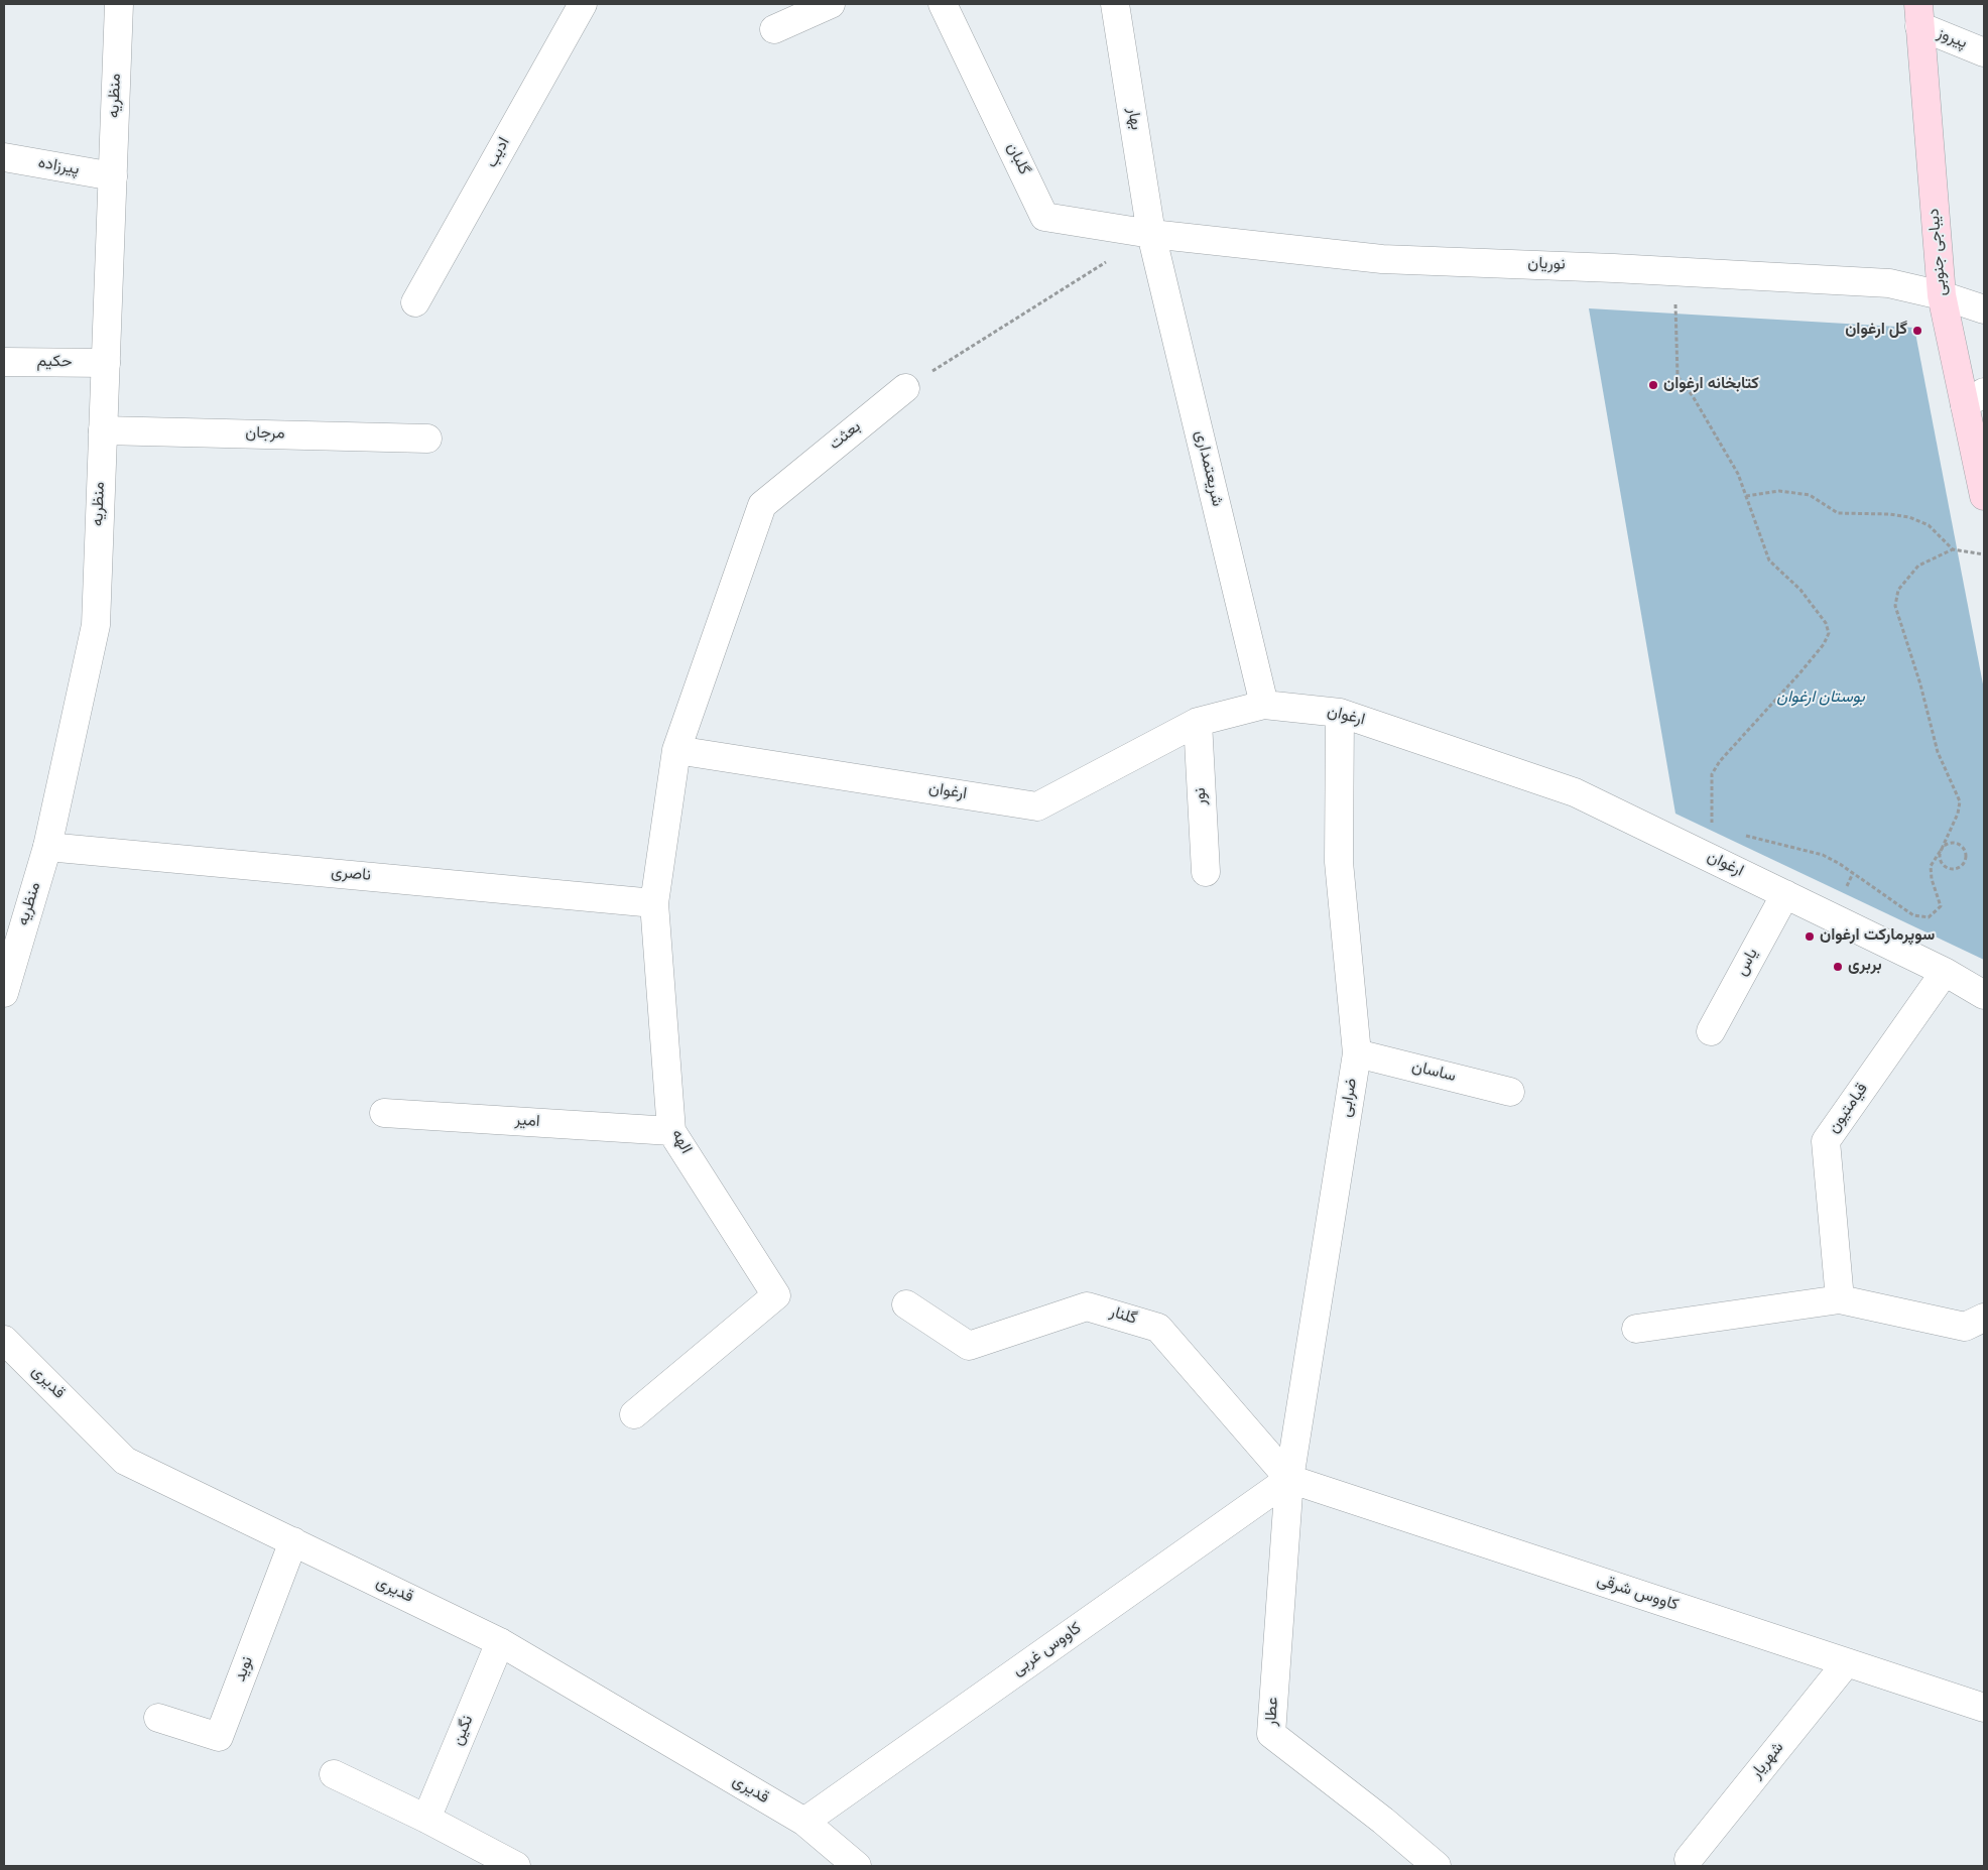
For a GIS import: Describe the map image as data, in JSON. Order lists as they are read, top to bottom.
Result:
{
  "streets": {
    "main road": ["دیباجی جنوبی"],
    "street": [
      "پیروز",
      "منظریه",
      "بهار",
      "ادیب",
      "گلبان",
      "پیرزاده",
      "نوریان",
      "حکیم",
      "مرجان",
      "بعثت",
      "شریعتمداری",
      "ارغوان",
      "نور",
      "ناصری",
      "یاس",
      "ساسان",
      "ضرابی",
      "قیامتیون",
      "امیر",
      "الهه",
      "گلنار",
      "قدیری",
      "کاووس شرقی",
      "کاووس غربی",
      "نوید",
      "عطار",
      "نگین",
      "شهریار"
    ]
  },
  "crossings": [
    ["پیروز", "دیباجی جنوبی"],
    ["منظریه", "پیرزاده"],
    ["منظریه", "حکیم"],
    ["منظریه", "مرجان"],
    ["منظریه", "ناصری"],
    ["بهار", "گلبان"],
    ["بهار", "نوریان"],
    ["بهار", "شریعتمداری"],
    ["گلبان", "نوریان"],
    ["گلبان", "شریعتمداری"],
    ["دیباجی جنوبی", "نوریان"],
    ["نوریان", "شریعتمداری"],
    ["بعثت", "ارغوان"],
    ["بعثت", "الهه"],
    ["شریعتمداری", "ارغوان"],
    ["ارغوان", "نور"],
    ["ارغوان", "یاس"],
    ["ارغوان", "ضرابی"],
    ["ارغوان", "قیامتیون"],
    ["ارغوان", "الهه"],
    ["ناصری", "الهه"],
    ["ساسان", "ضرابی"],
    ["ضرابی", "گلنار"],
    ["ضرابی", "کاووس شرقی"],
    ["ضرابی", "کاووس غربی"],
    ["ضرابی", "عطار"],
    ["امیر", "الهه"],
    ["گلنار", "کاووس شرقی"],
    ["گلنار", "کاووس غربی"],
    ["گلنار", "عطار"],
    ["قدیری", "کاووس غربی"],
    ["قدیری", "نوید"],
    ["قدیری", "نگین"],
    ["کاووس شرقی", "کاووس غربی"],
    ["کاووس شرقی", "عطار"],
    ["کاووس شرقی", "شهریار"],
    ["کاووس غربی", "عطار"]
  ],
  "parks": ["بوستان ارغوان"],
  "places": [
    "گل ارغوان",
    "کتابخانه ارغوان",
    "سوپرمارکت ارغوان",
    "بربری"
  ]
}
